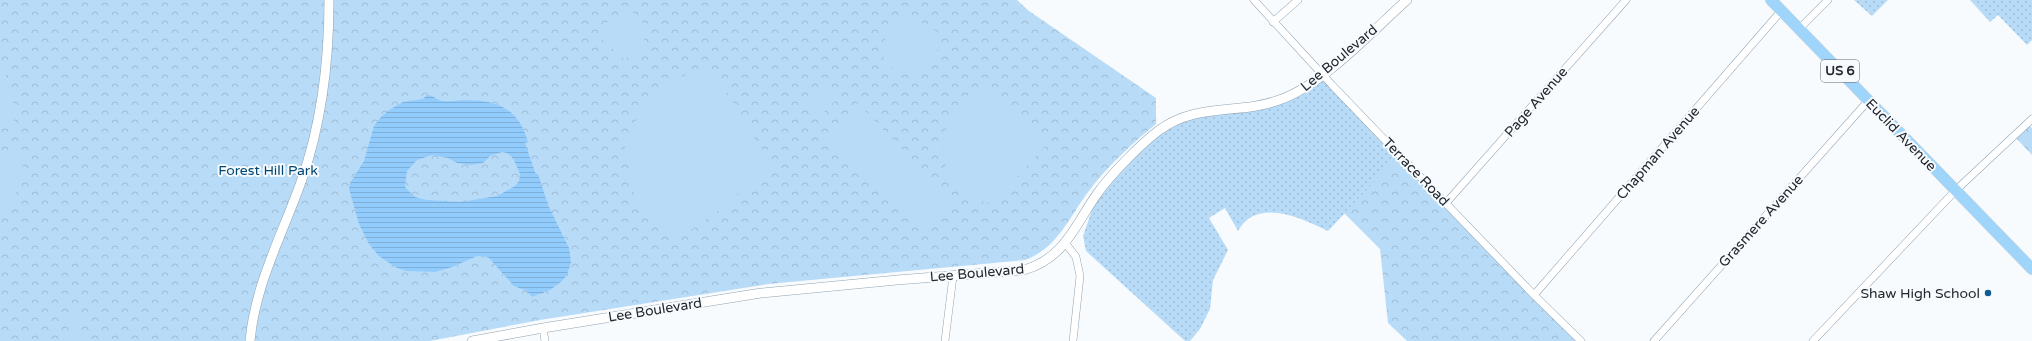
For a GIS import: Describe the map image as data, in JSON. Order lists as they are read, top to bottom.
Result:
{
  "streets": {
    "main road": ["US 6", "Euclid Avenue"],
    "street": [
      "Lee Boulevard",
      "Page Avenue",
      "Chapman Avenue",
      "Terrace Road",
      "Grasmere Avenue"
    ]
  },
  "crossings": [
    ["Lee Boulevard", "Terrace Road"],
    ["Page Avenue", "Terrace Road"],
    ["Euclid Avenue", "Chapman Avenue"],
    ["Euclid Avenue", "Grasmere Avenue"],
    ["Chapman Avenue", "Terrace Road"]
  ],
  "parks": ["Forest Hill Park"],
  "places": ["Shaw High School"]
}
